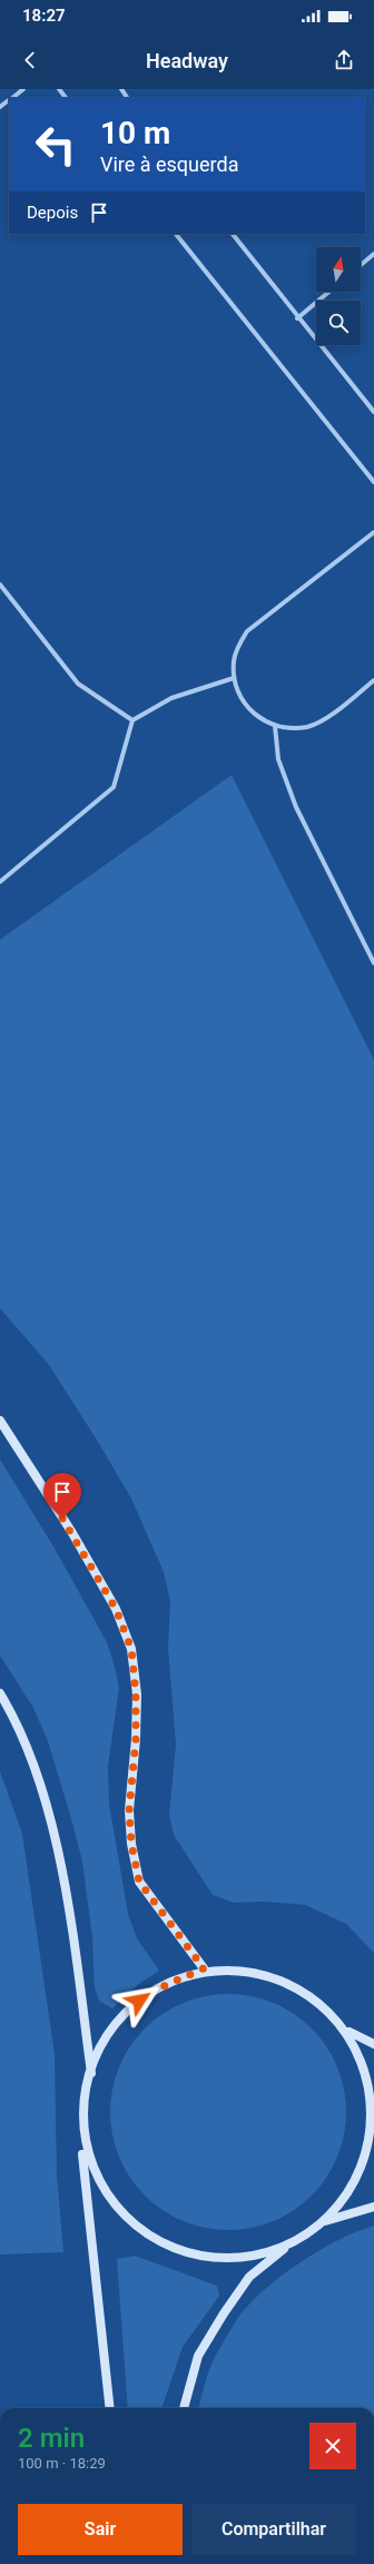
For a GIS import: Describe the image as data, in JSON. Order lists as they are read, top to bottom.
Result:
{
  "north": "top",
  "page": {
    "status": "18:27",
    "header": "Headway",
    "turn": ["10 m", "Vire à esquerda"],
    "then": "Depois",
    "heading": ["2 min", "100 m · 18:29"],
    "buttons": ["Sair", "Compartilhar"]
  }
}
